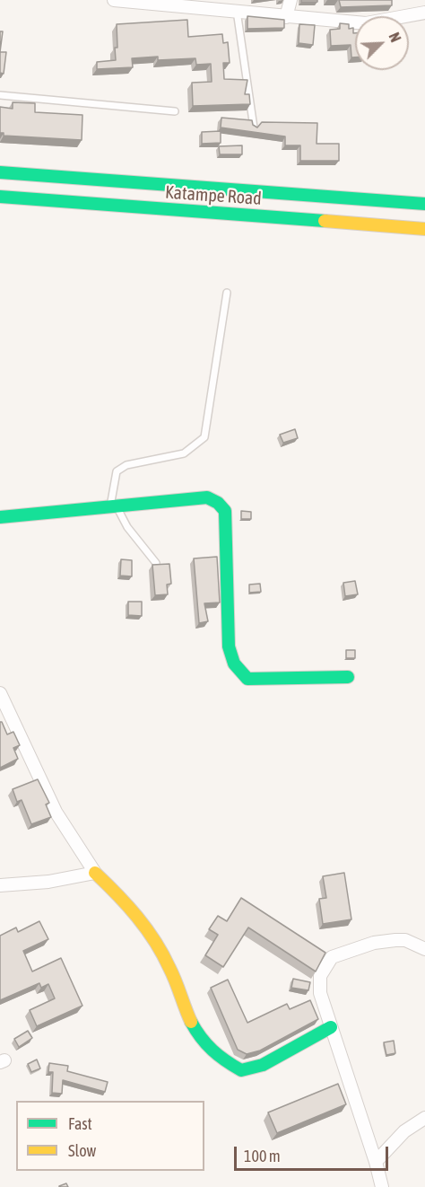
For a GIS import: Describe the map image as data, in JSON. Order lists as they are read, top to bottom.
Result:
{
  "streets": {
    "main road": ["Katampe Road"]
  },
  "legend": ["Fast", "Slow"],
  "scale_bar": "100 m",
  "north": "top right"
}
